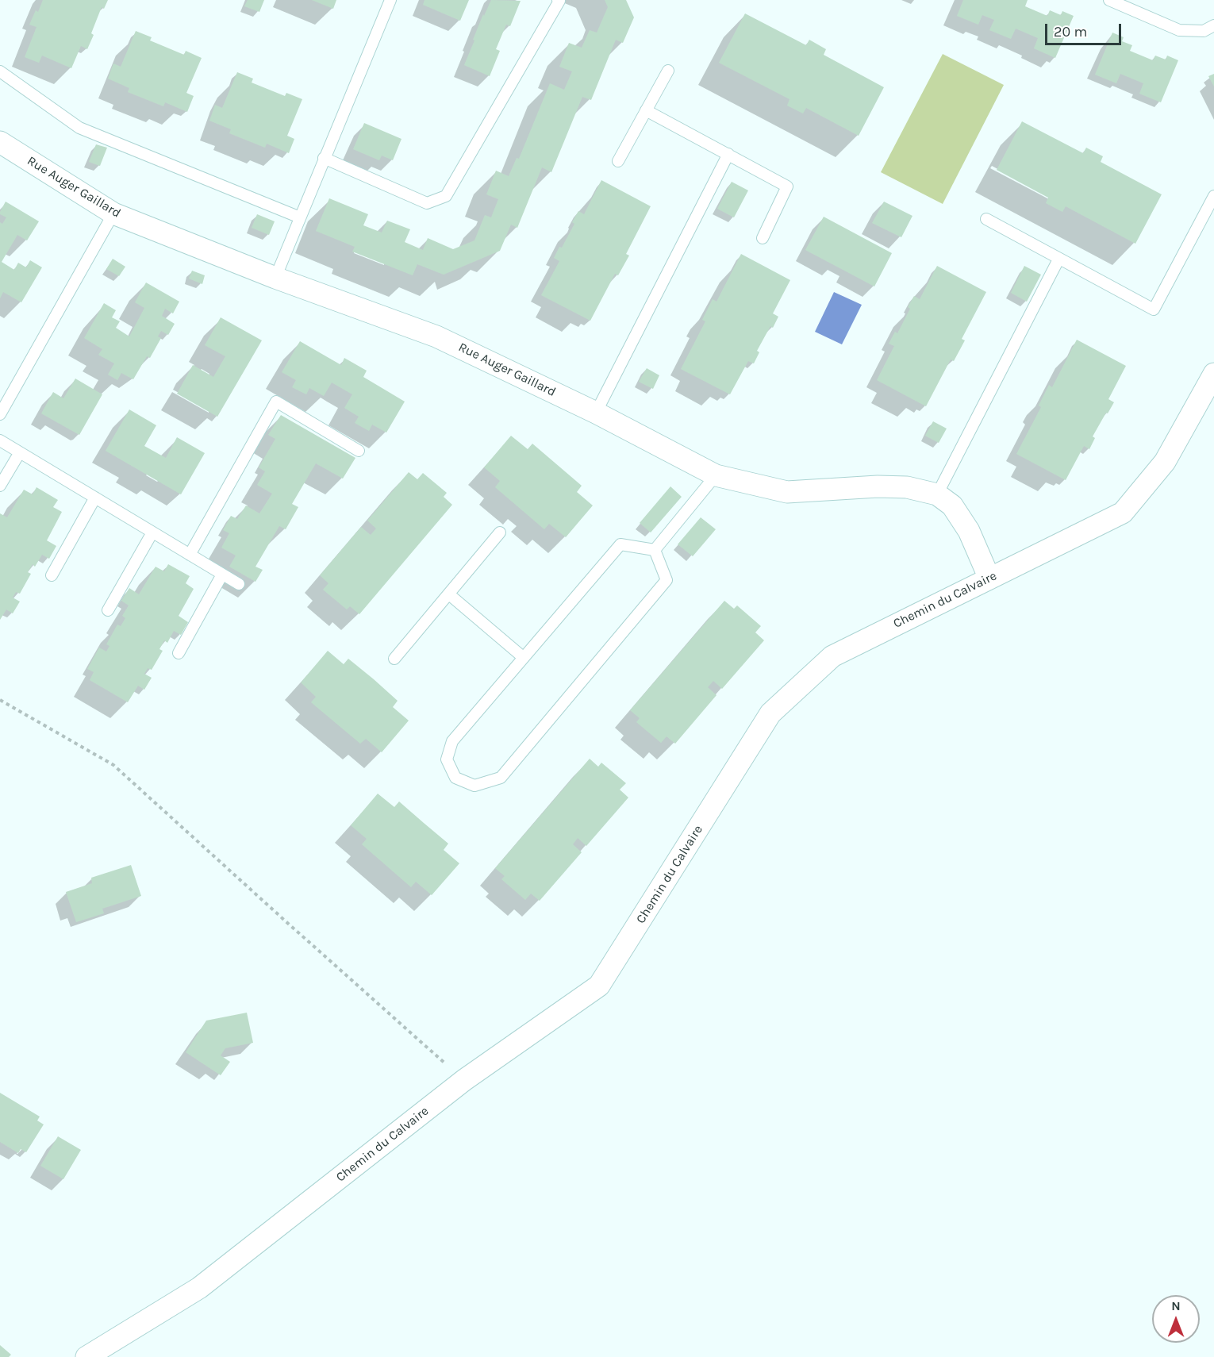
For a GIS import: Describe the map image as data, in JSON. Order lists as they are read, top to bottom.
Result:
{
  "streets": {
    "street": ["Rue Auger Gaillard", "Chemin du Calvaire"]
  },
  "crossings": [
    ["Rue Auger Gaillard", "Chemin du Calvaire"]
  ],
  "scale_bar": "20 m",
  "north": "top"
}
